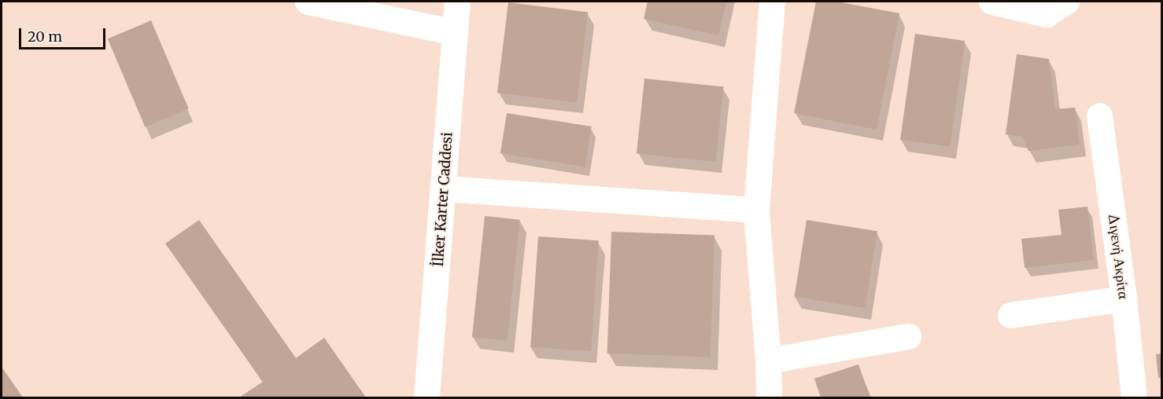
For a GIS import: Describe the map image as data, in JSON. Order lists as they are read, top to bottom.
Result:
{
  "streets": {
    "street": ["İlker Karter Caddesi", "Διγενή Ακρίτα"]
  },
  "scale_bar": "20 m"
}
